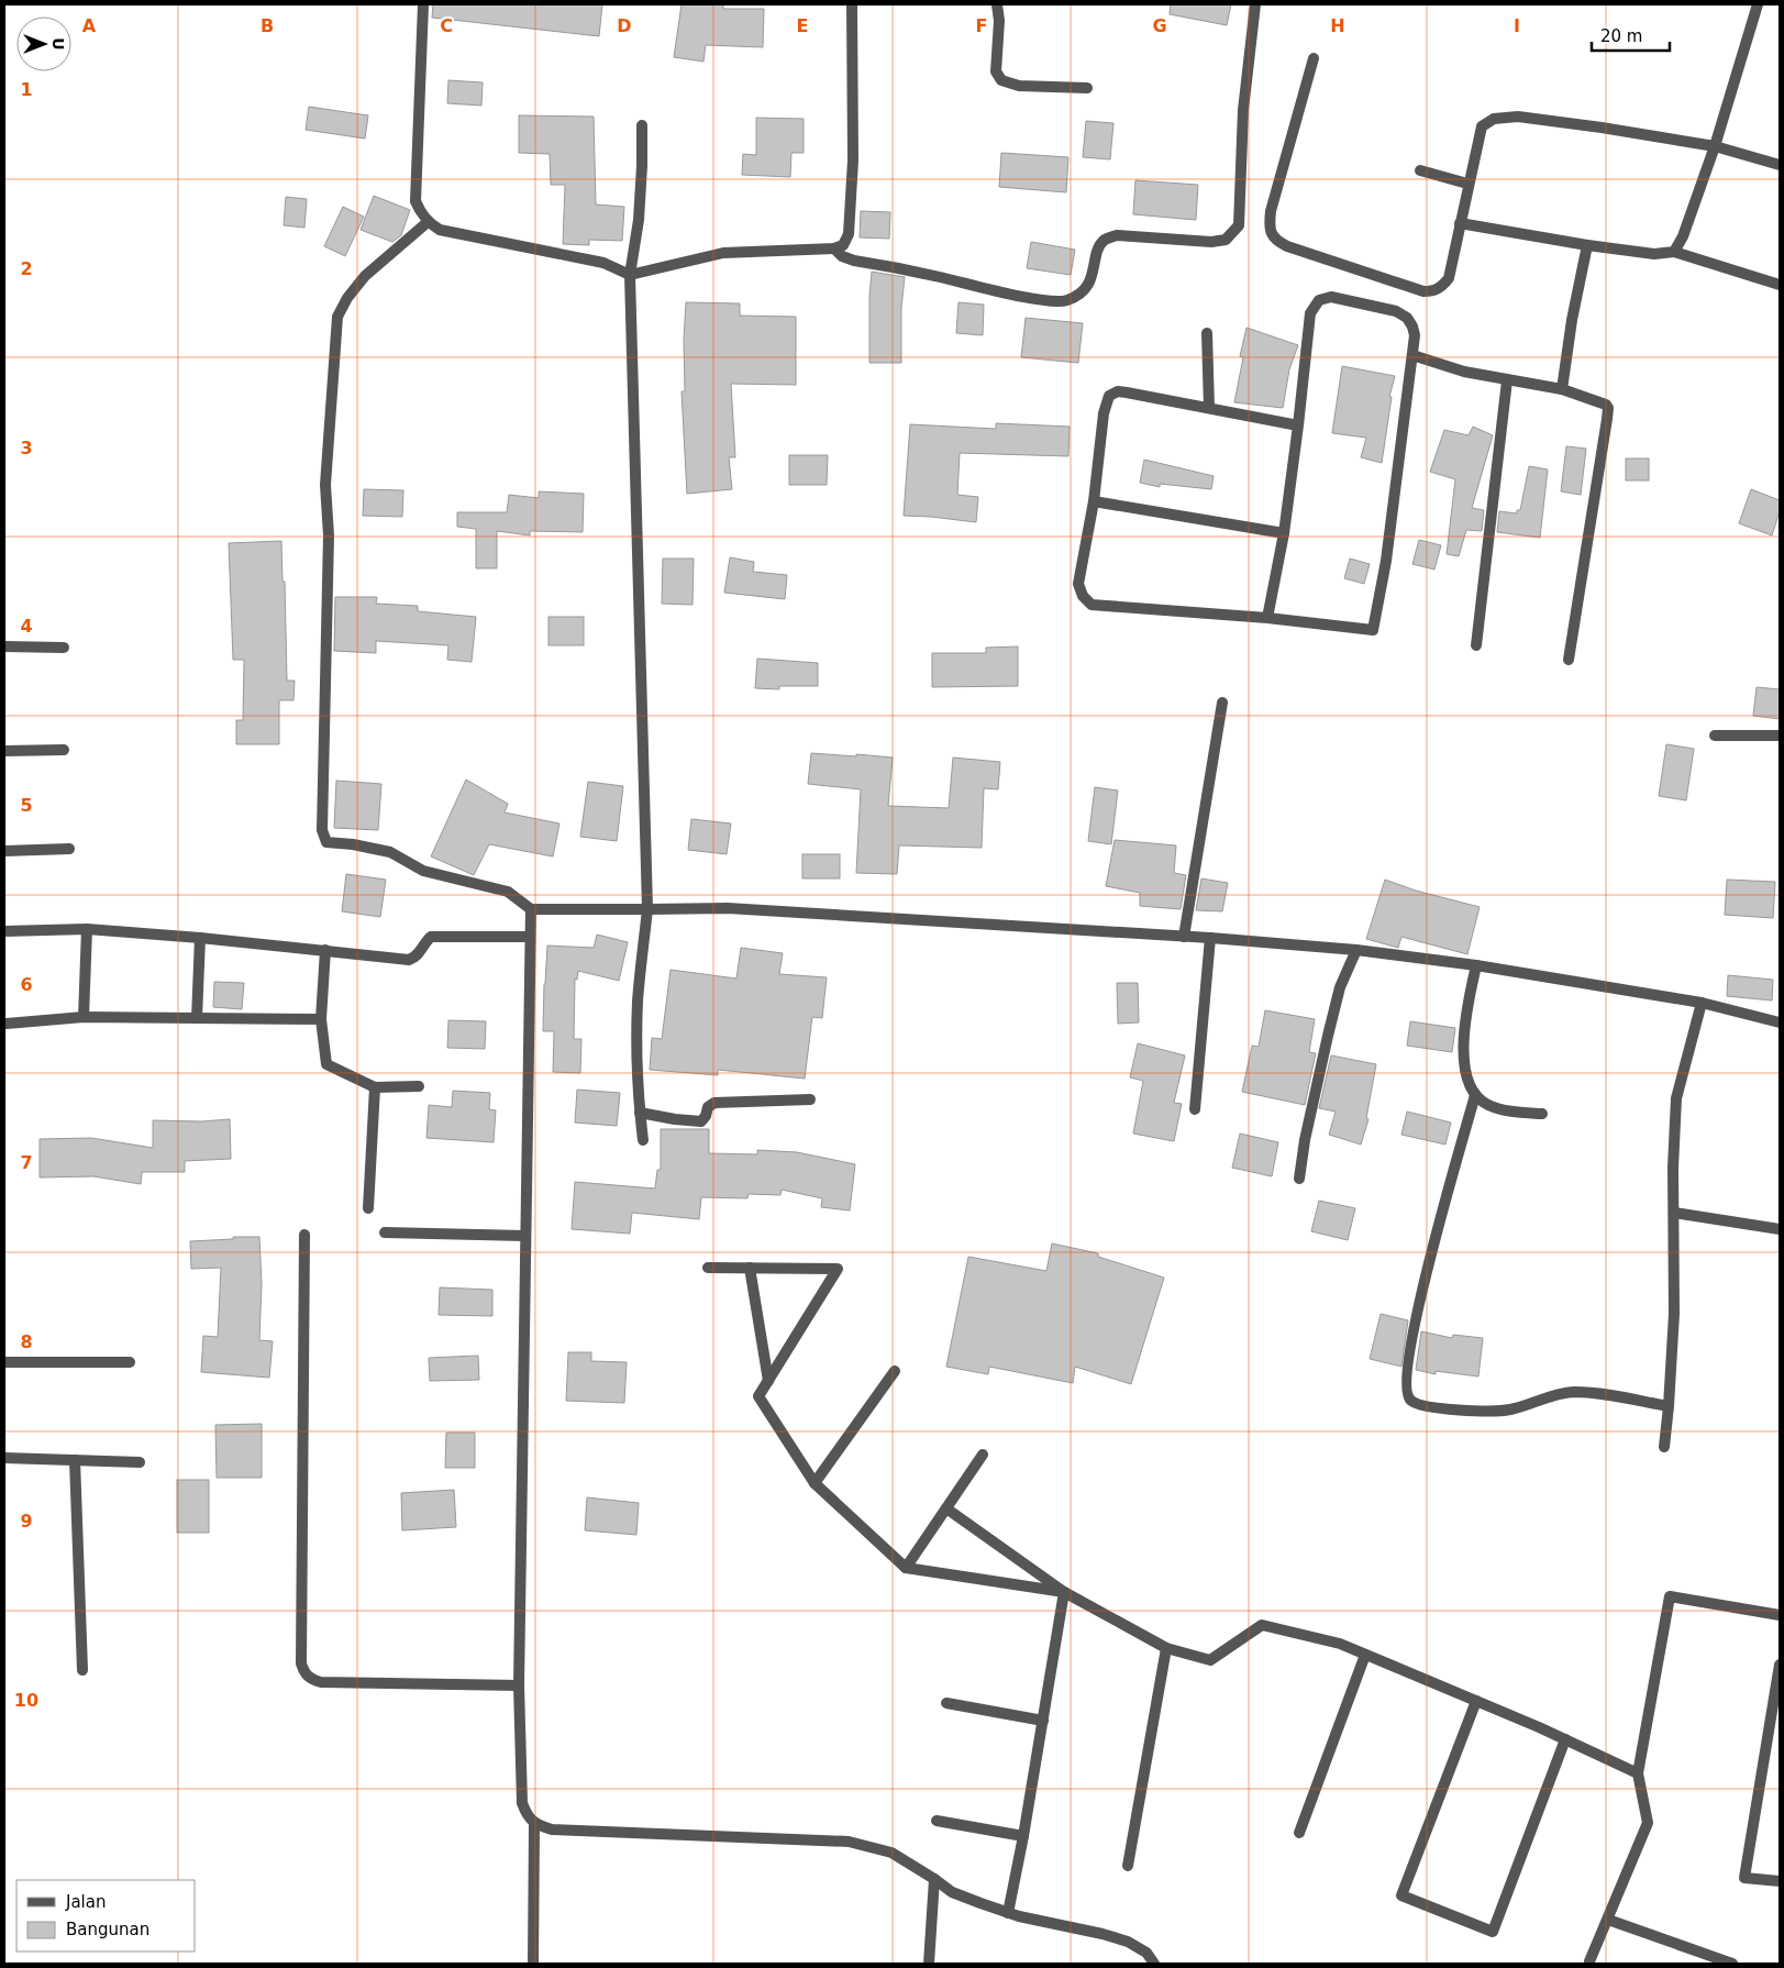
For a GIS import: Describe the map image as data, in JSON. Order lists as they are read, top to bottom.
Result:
{
  "legend": ["Jalan", "Bangunan"],
  "scale_bar": "20 m",
  "north": "right",
  "grid": {
    "columns": [
      "A",
      "B",
      "C",
      "D",
      "E",
      "F",
      "G",
      "H",
      "I"
    ],
    "rows": [
      "1",
      "2",
      "3",
      "4",
      "5",
      "6",
      "7",
      "8",
      "9",
      "10"
    ]
  }
}
